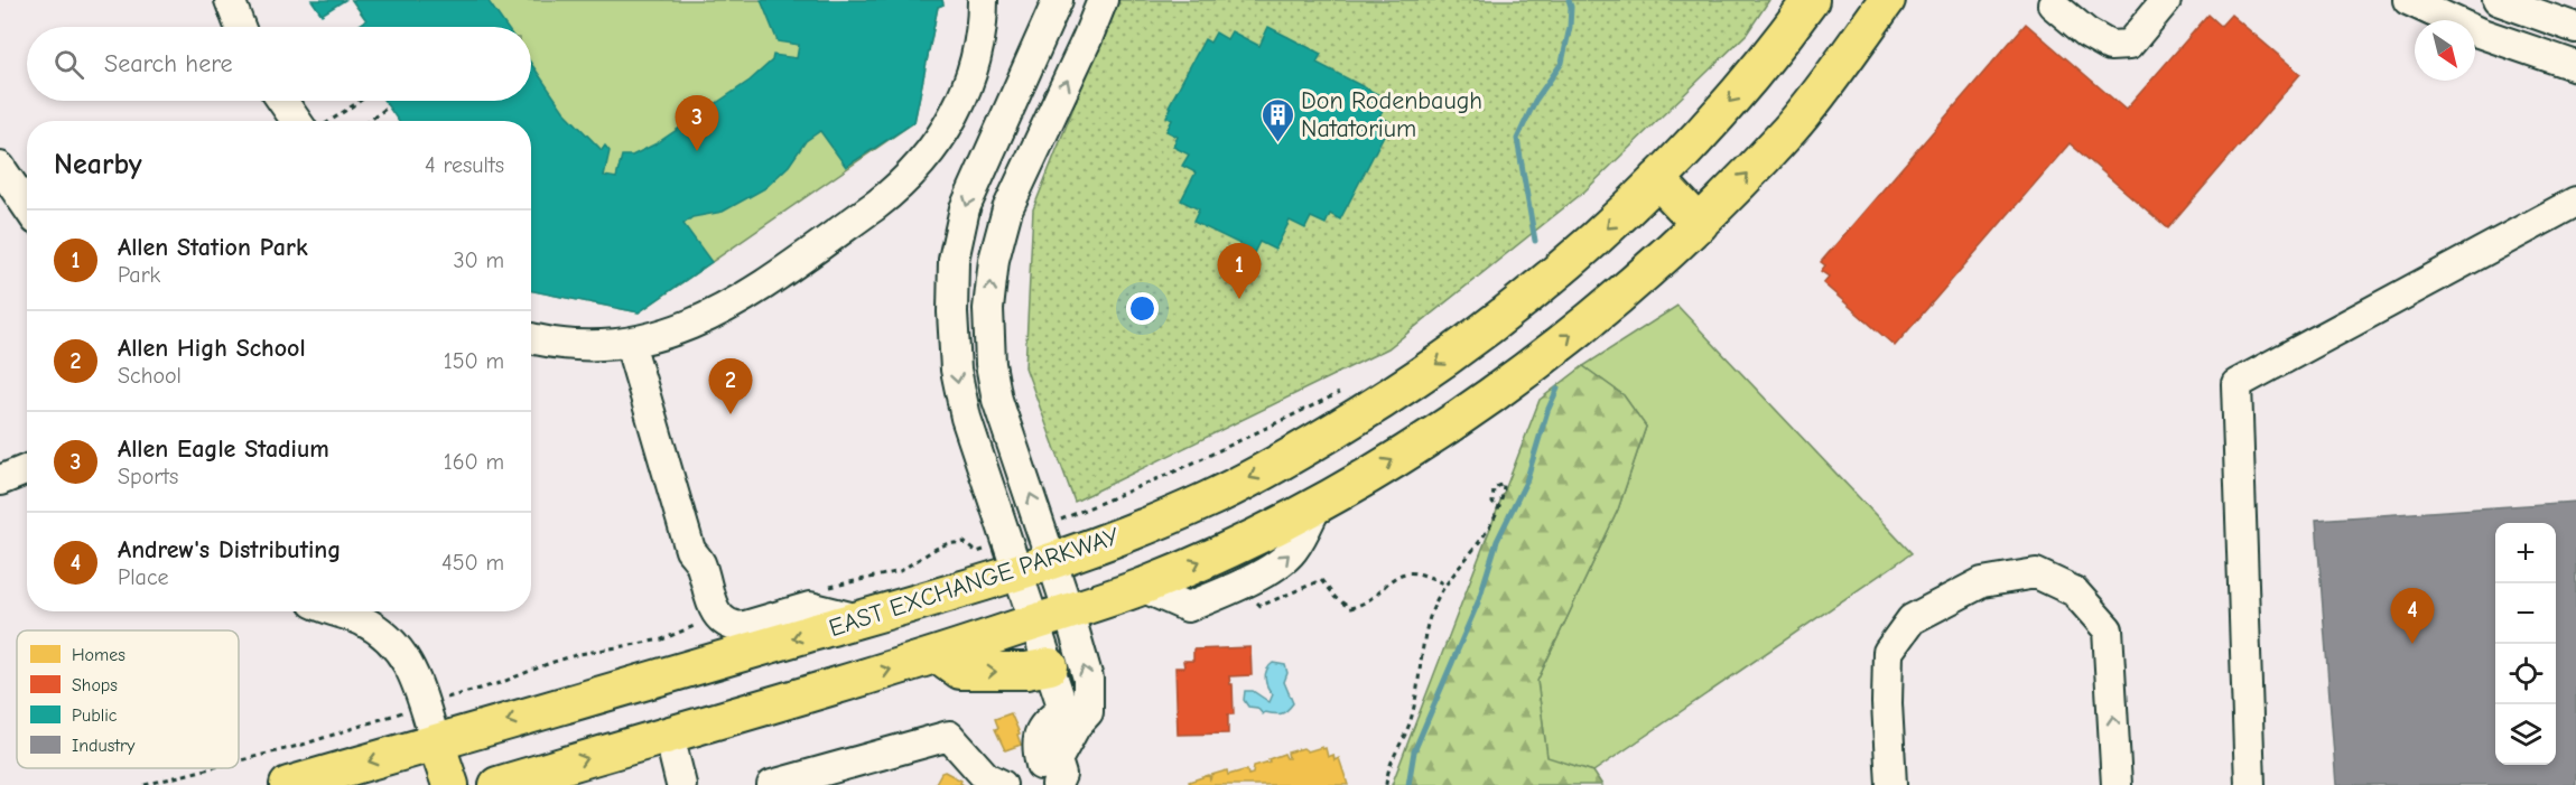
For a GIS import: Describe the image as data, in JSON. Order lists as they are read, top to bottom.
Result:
{
  "streets": {
    "main road": ["EAST EXCHANGE PARKWAY"]
  },
  "places": {
    "building": ["Don Rodenbaugh Natatorium"]
  },
  "legend": [
    "Homes",
    "Shops",
    "Public",
    "Industry"
  ],
  "north": "bottom right",
  "page": {
    "search": "Search here",
    "pins": [
      "3",
      "1",
      "2",
      "4"
    ],
    "heading": ["Nearby", "4 results"],
    "list": [
      {
        "mark": "1",
        "name": "Allen Station Park",
        "note": "Park",
        "value": "30 m"
      },
      {
        "mark": "2",
        "name": "Allen High School",
        "note": "School",
        "value": "150 m"
      },
      {
        "mark": "3",
        "name": "Allen Eagle Stadium",
        "note": "Sports",
        "value": "160 m"
      },
      {
        "mark": "4",
        "name": "Andrew's Distributing",
        "note": "Place",
        "value": "450 m"
      }
    ],
    "map_buttons": ["+", "−"]
  }
}
